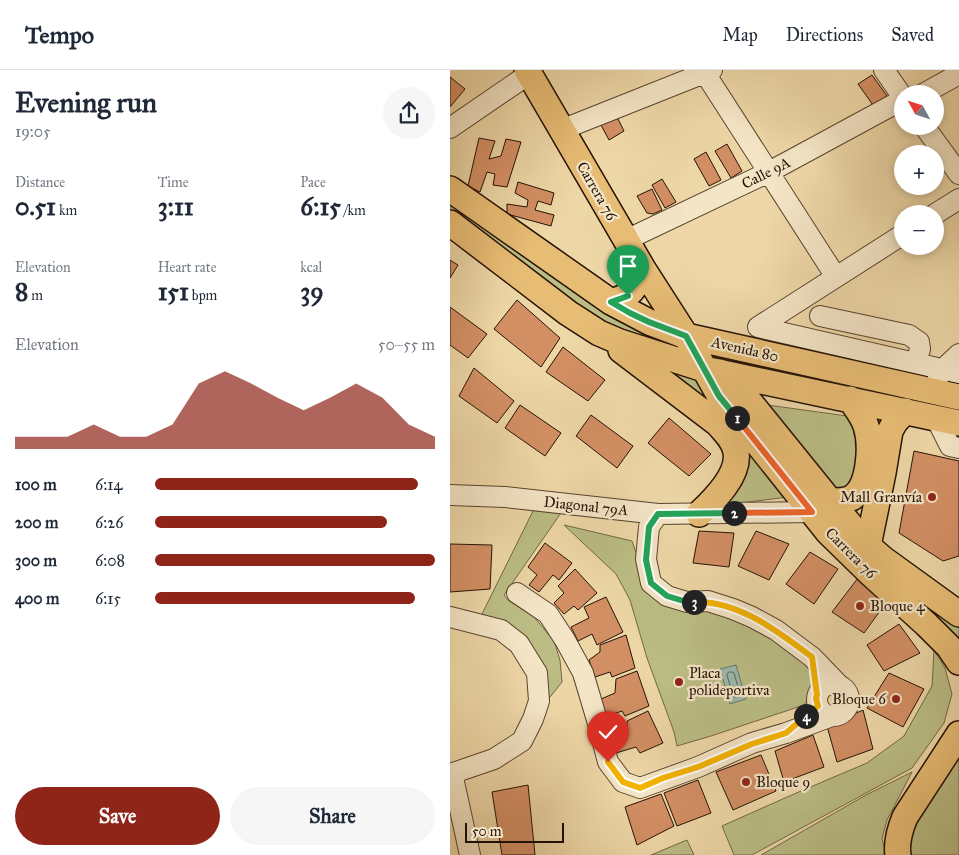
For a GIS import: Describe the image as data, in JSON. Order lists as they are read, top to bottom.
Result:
{
  "streets": {
    "main road": ["Carrera 76", "Avenida 80"],
    "street": ["Calle 9A", "Diagonal 79A"]
  },
  "crossings": [
    ["Calle 9A", "Carrera 76"],
    ["Carrera 76", "Avenida 80"],
    ["Carrera 76", "Diagonal 79A"]
  ],
  "places": [
    "Mall Granvía",
    "Bloque 4",
    "Placa polideportiva",
    "Bloque 6",
    "Bloque 9"
  ],
  "scale_bar": "50 m",
  "north": "top left",
  "page": {
    "header": "Tempo",
    "nav": ["Map", "Directions", "Saved"],
    "heading": ["Evening run", "19:05"],
    "map_buttons": ["+", "−"],
    "stats": [
      ["Distance", "0.51 km"],
      ["Time", "3:11"],
      ["Pace", "6:15 /km"],
      ["Elevation", "8 m"],
      ["Heart rate", "151 bpm"],
      ["kcal", "39"]
    ],
    "chart": ["Elevation", "50–55 m"],
    "pins": [
      "1",
      "2",
      "3",
      "4"
    ],
    "list": [
      {
        "name": "100 m",
        "note": "6:14"
      },
      {
        "name": "200 m",
        "note": "6:26"
      },
      {
        "name": "300 m",
        "note": "6:08"
      },
      {
        "name": "400 m",
        "note": "6:15"
      }
    ],
    "buttons": ["Save", "Share"],
    "scale": "50 m"
  }
}
